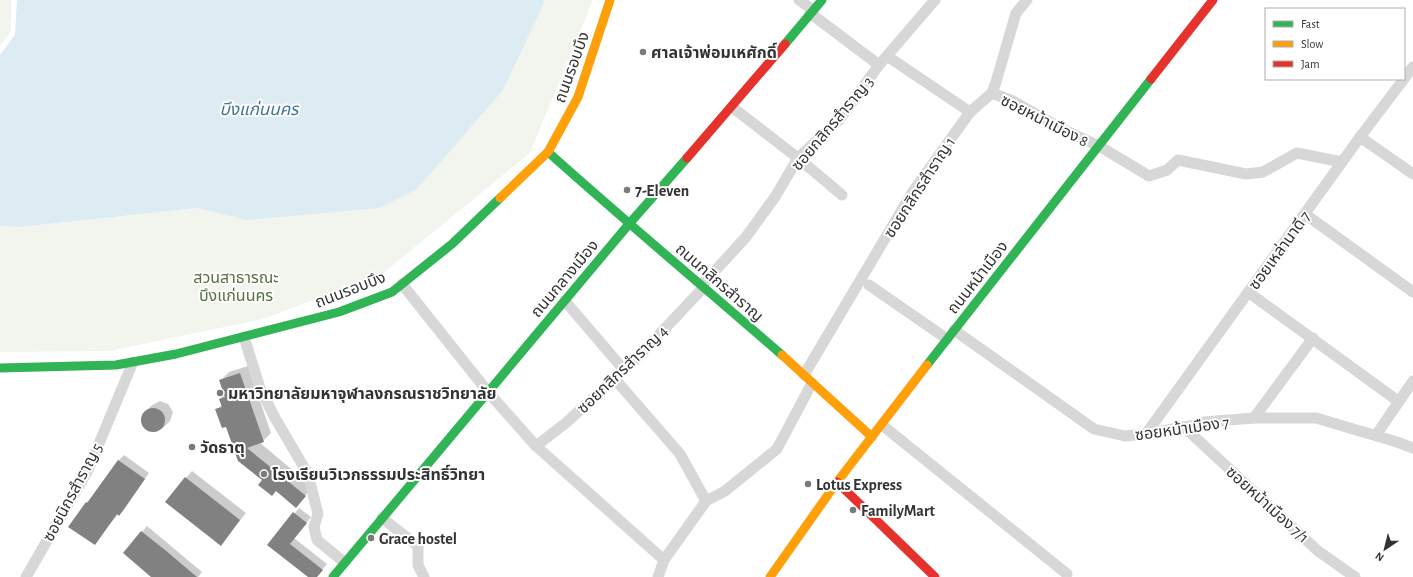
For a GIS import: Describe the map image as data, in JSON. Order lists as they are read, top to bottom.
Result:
{
  "streets": {
    "street": [
      "ถนนรอบบึง",
      "ซอยหน้าเมือง 8",
      "ซอยกสิกรสำราญ 3",
      "ซอยกสิกรสำราญ 1",
      "ซอยเหล่านาดี 7",
      "ถนนหน้าเมือง",
      "ถนนกลางเมือง",
      "ถนนกสิกรสำราญ",
      "ซอยกสิกรสำราญ 4",
      "ซอยหน้าเมือง 7",
      "ซอยนิกรสำราญ 5",
      "ซอยหน้าเมือง 7/1"
    ]
  },
  "crossings": [
    ["ถนนรอบบึง", "ถนนกสิกรสำราญ"],
    ["ถนนรอบบึง", "ซอยนิกรสำราญ 5"],
    ["ซอยหน้าเมือง 8", "ซอยกสิกรสำราญ 1"],
    ["ซอยหน้าเมือง 8", "ซอยเหล่านาดี 7"],
    ["ซอยหน้าเมือง 8", "ถนนหน้าเมือง"],
    ["ซอยกสิกรสำราญ 3", "ถนนกสิกรสำราญ"],
    ["ซอยกสิกรสำราญ 3", "ซอยกสิกรสำราญ 4"],
    ["ซอยกสิกรสำราญ 1", "ถนนกสิกรสำราญ"],
    ["ซอยเหล่านาดี 7", "ซอยหน้าเมือง 7"],
    ["ถนนหน้าเมือง", "ถนนกสิกรสำราญ"],
    ["ถนนหน้าเมือง", "ซอยหน้าเมือง 7"],
    ["ถนนกลางเมือง", "ถนนกสิกรสำราญ"],
    ["ถนนกสิกรสำราญ", "ซอยกสิกรสำราญ 4"],
    ["ซอยหน้าเมือง 7", "ซอยหน้าเมือง 7/1"]
  ],
  "water": ["บึงแก่นนคร"],
  "parks": ["สวนสาธารณะ บึงแก่นนคร"],
  "places": [
    "ศาลเจ้าพ่อมเหศักดิ์",
    "7-Eleven",
    "มหาวิทยาลัยมหาจุฬาลงกรณราชวิทยาลัย",
    "วัดธาตุ",
    "โรงเรียนวิเวกธรรมประสิทธิ์วิทยา",
    "Lotus Express",
    "FamilyMart",
    "Grace hostel"
  ],
  "legend": ["Fast", "Slow", "Jam"],
  "north": "bottom left"
}
